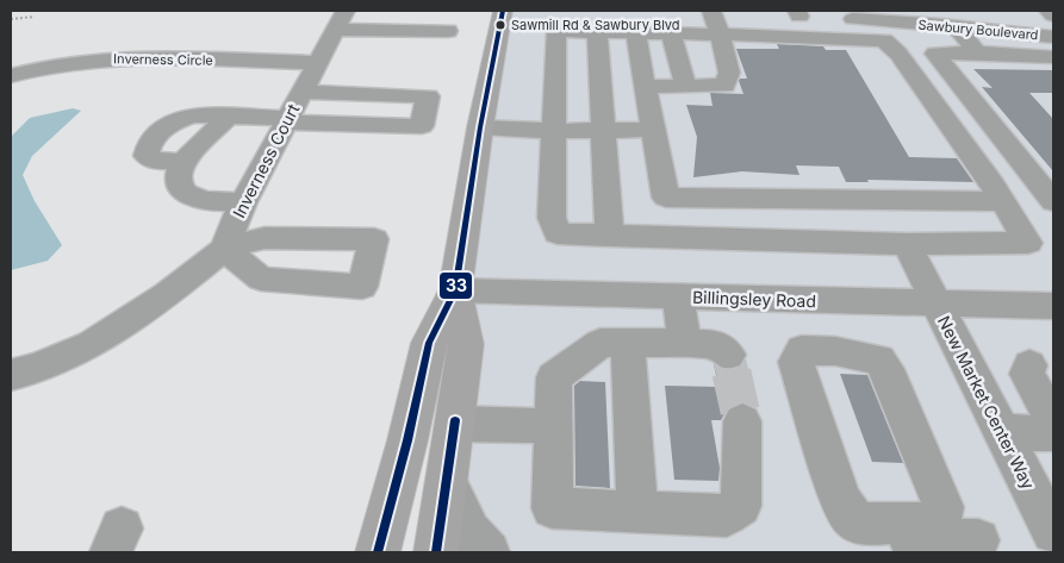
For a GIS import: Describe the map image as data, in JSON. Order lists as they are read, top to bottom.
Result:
{
  "streets": {
    "street": [
      "Sawbury Boulevard",
      "Inverness Circle",
      "Inverness Court",
      "Billingsley Road",
      "New Market Center Way"
    ]
  },
  "crossings": [
    ["Inverness Circle", "Inverness Court"],
    ["Billingsley Road", "New Market Center Way"]
  ],
  "places": ["Sawmill Rd & Sawbury Blvd"],
  "lines": ["transit line 33"]
}
